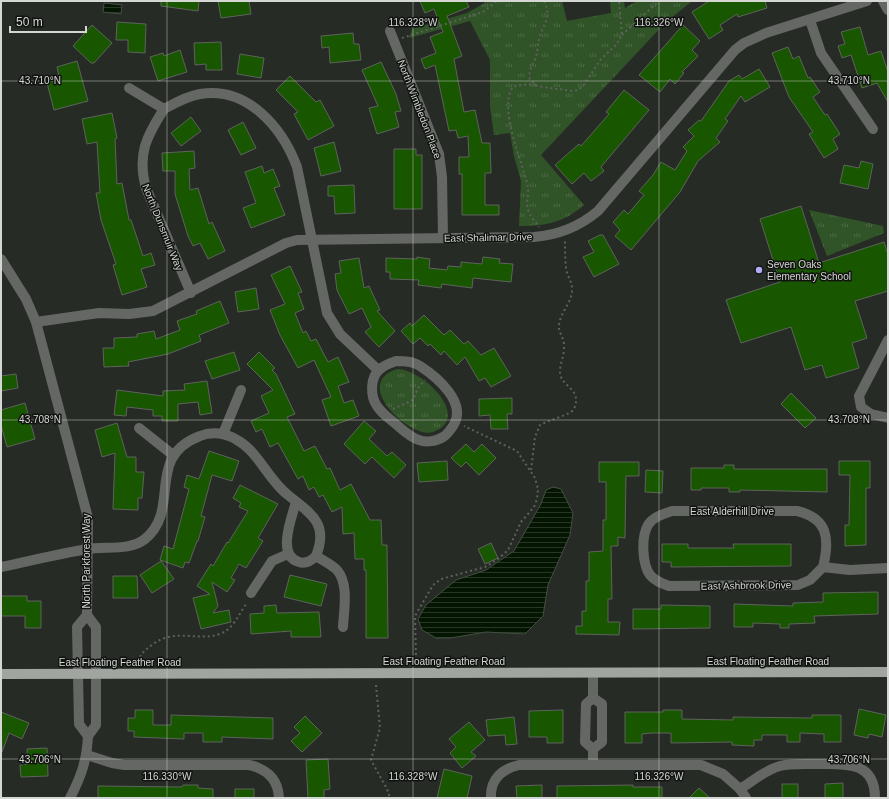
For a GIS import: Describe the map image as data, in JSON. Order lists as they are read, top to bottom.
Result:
{
  "streets": {
    "main road": ["East Floating Feather Road"],
    "street": [
      "North Wimbledon Place",
      "North Dunsmuir Way",
      "East Shalimar Drive",
      "East Alderhill Drive",
      "North Parkforest Way",
      "East Ashbrook Drive"
    ]
  },
  "crossings": [
    ["North Wimbledon Place", "East Shalimar Drive"],
    ["North Dunsmuir Way", "East Shalimar Drive"],
    ["East Shalimar Drive", "North Parkforest Way"],
    ["East Alderhill Drive", "East Ashbrook Drive"],
    ["North Parkforest Way", "East Floating Feather Road"]
  ],
  "places": ["Seven Oaks Elementary School"],
  "scale_bar": "50 m",
  "coordinates": [
    "116.328°W",
    "116.326°W",
    "43.710°N",
    "43.708°N",
    "43.706°N",
    "116.330°W"
  ]
}
